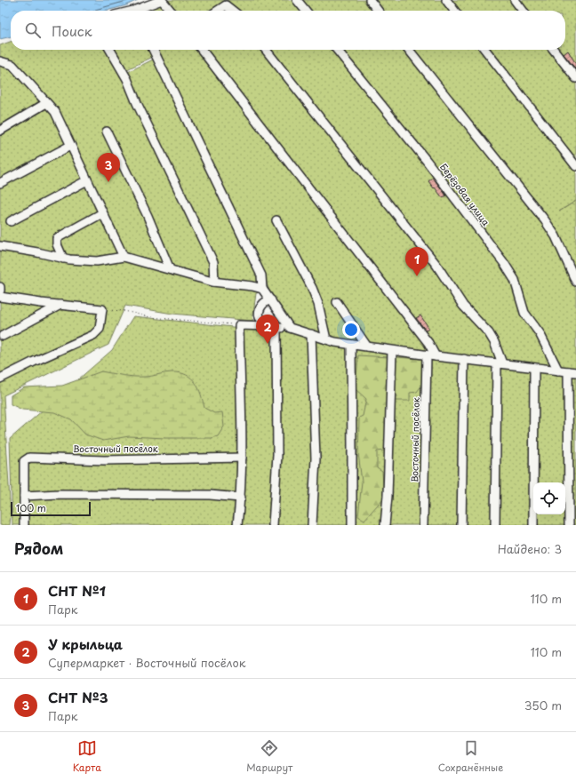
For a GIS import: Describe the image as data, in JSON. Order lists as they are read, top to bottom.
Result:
{
  "streets": {
    "street": ["Берёзовая улица", "Восточный посёлок"]
  },
  "scale_bar": "100 m",
  "page": {
    "search": "Поиск",
    "pins": ["3", "1", "2"],
    "scale": "100 m",
    "heading": ["Рядом", "Найдено: 3"],
    "list": [
      {
        "mark": "1",
        "name": "СНТ №1",
        "note": "Парк",
        "value": "110 m"
      },
      {
        "mark": "2",
        "name": "У крыльца",
        "note": "Супермаркет · Восточный посёлок",
        "value": "110 m"
      },
      {
        "mark": "3",
        "name": "СНТ №3",
        "note": "Парк",
        "value": "350 m"
      }
    ],
    "nav": ["Карта", "Маршрут", "Сохранённые"]
  }
}
